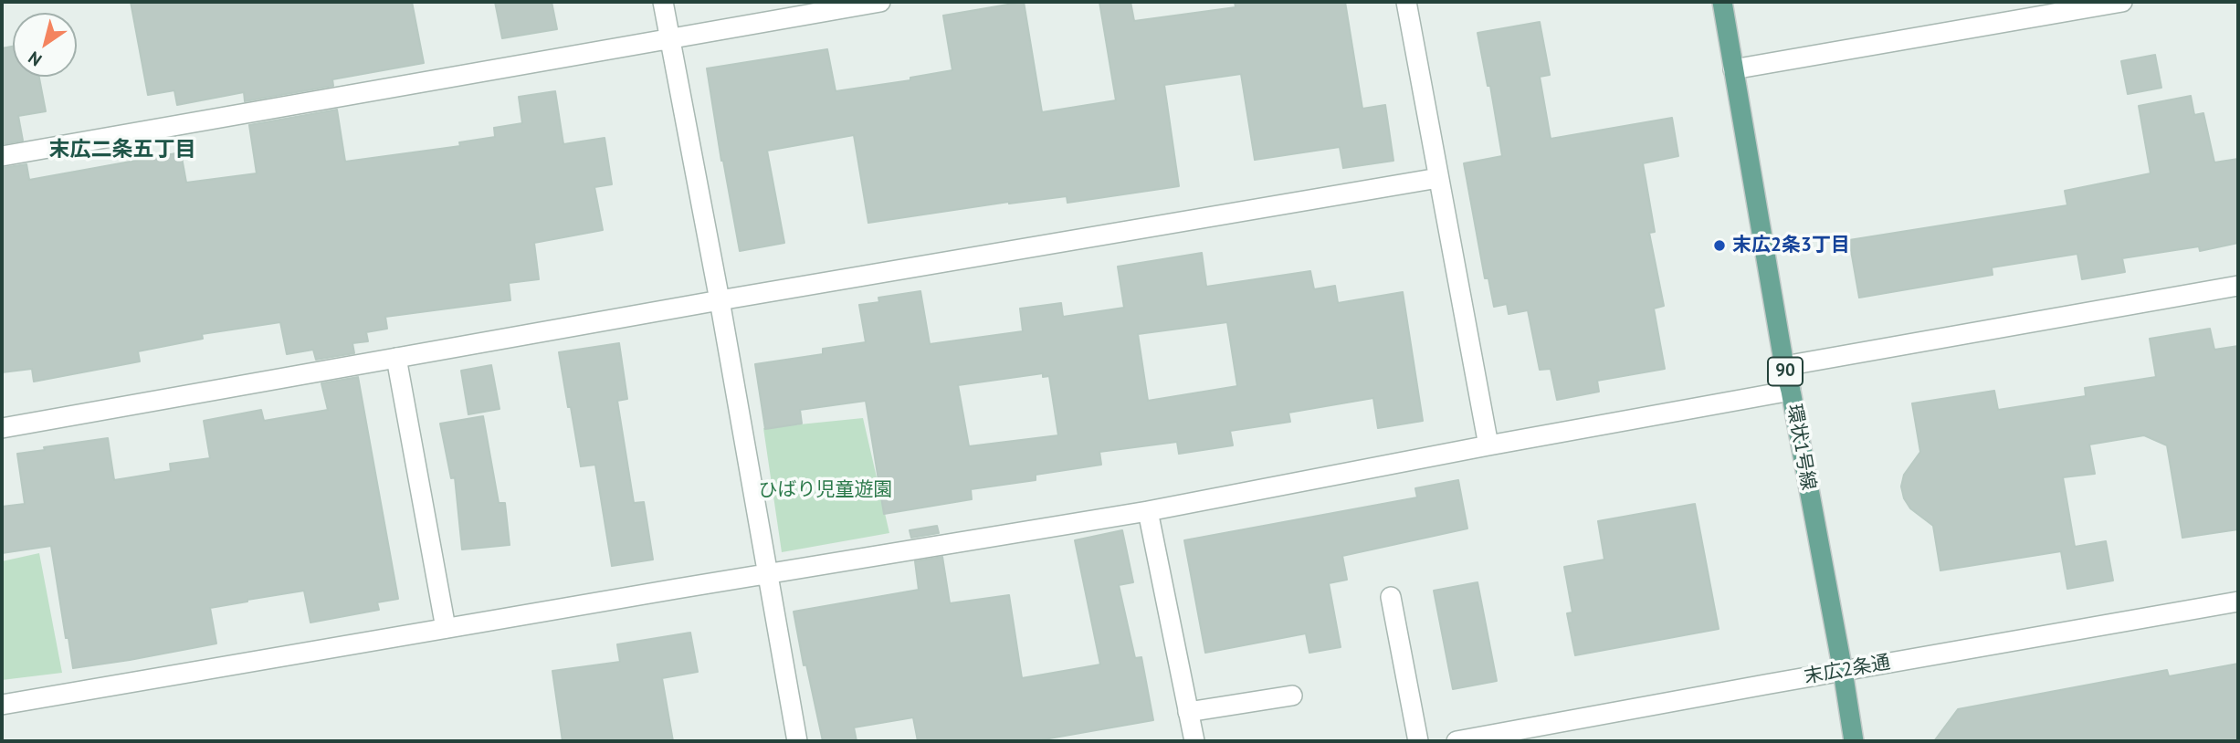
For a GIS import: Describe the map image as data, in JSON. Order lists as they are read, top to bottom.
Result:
{
  "streets": {
    "main road": ["90", "環状1号線"],
    "street": ["末広2条通"]
  },
  "crossings": [
    ["環状1号線", "末広2条通"]
  ],
  "districts": ["末広二条五丁目"],
  "parks": ["ひばり児童遊園"],
  "places": ["末広2条3丁目"],
  "north": "bottom left"
}
